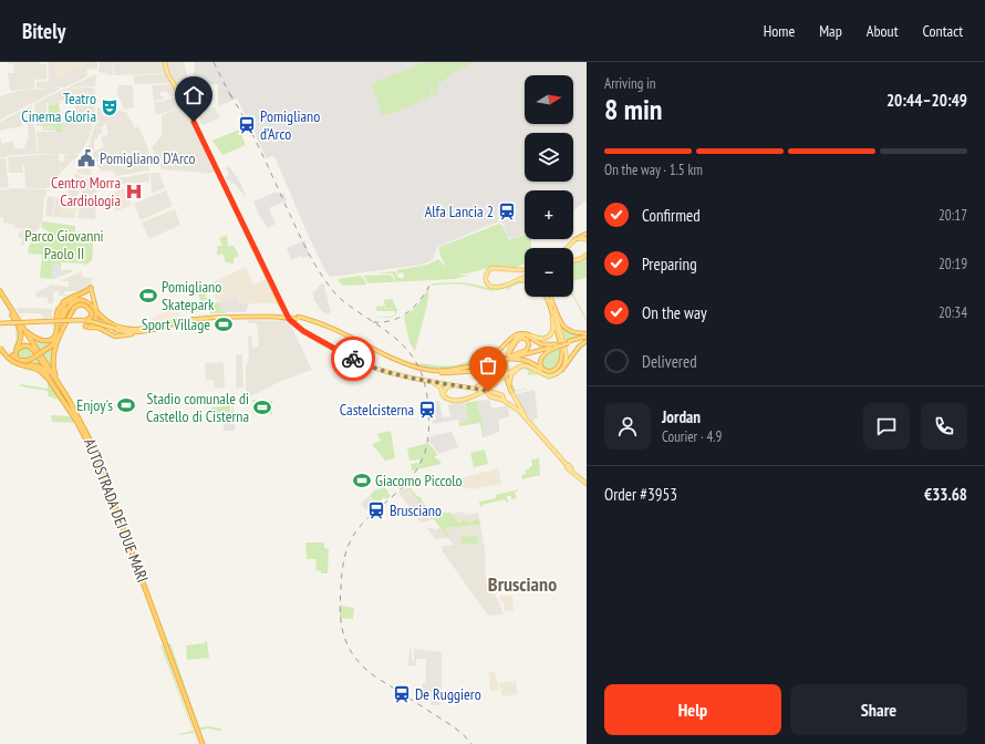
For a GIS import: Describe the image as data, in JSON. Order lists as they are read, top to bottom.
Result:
{
  "streets": {
    "highway": ["AUTOSTRADA DEI DUE MARI"]
  },
  "districts": ["Brusciano"],
  "parks": ["Parco Giovanni Paolo II"],
  "places": {
    "theatre": ["Teatro Cinema Gloria"],
    "station": [
      "Pomigliano d’Arco",
      "Alfa Lancia 2",
      "Castelcisterna",
      "Brusciano",
      "De Ruggiero"
    ],
    "public building": ["Pomigliano D'Arco"],
    "hospital": ["Centro Morra Cardiologia"],
    "sports": [
      "Pomigliano Skatepark",
      "Sport Village",
      "Enjoy's",
      "Stadio comunale di Castello di Cisterna",
      "Giacomo Piccolo"
    ]
  },
  "north": "right",
  "page": {
    "header": "Bitely",
    "nav": [
      "Home",
      "Map",
      "About",
      "Contact"
    ],
    "heading": ["8 min", "Arriving in", "20:44–20:49"],
    "panel": [
      "Jordan",
      "Courier · 4.9",
      "Order #3953",
      "€33.68"
    ],
    "map_buttons": ["+", "−"],
    "bar": "On the way · 1.5 km",
    "list": [
      ["Confirmed", "20:17"],
      ["Preparing", "20:19"],
      ["On the way", "20:34"],
      "Delivered"
    ],
    "buttons": ["Help", "Share"]
  }
}
